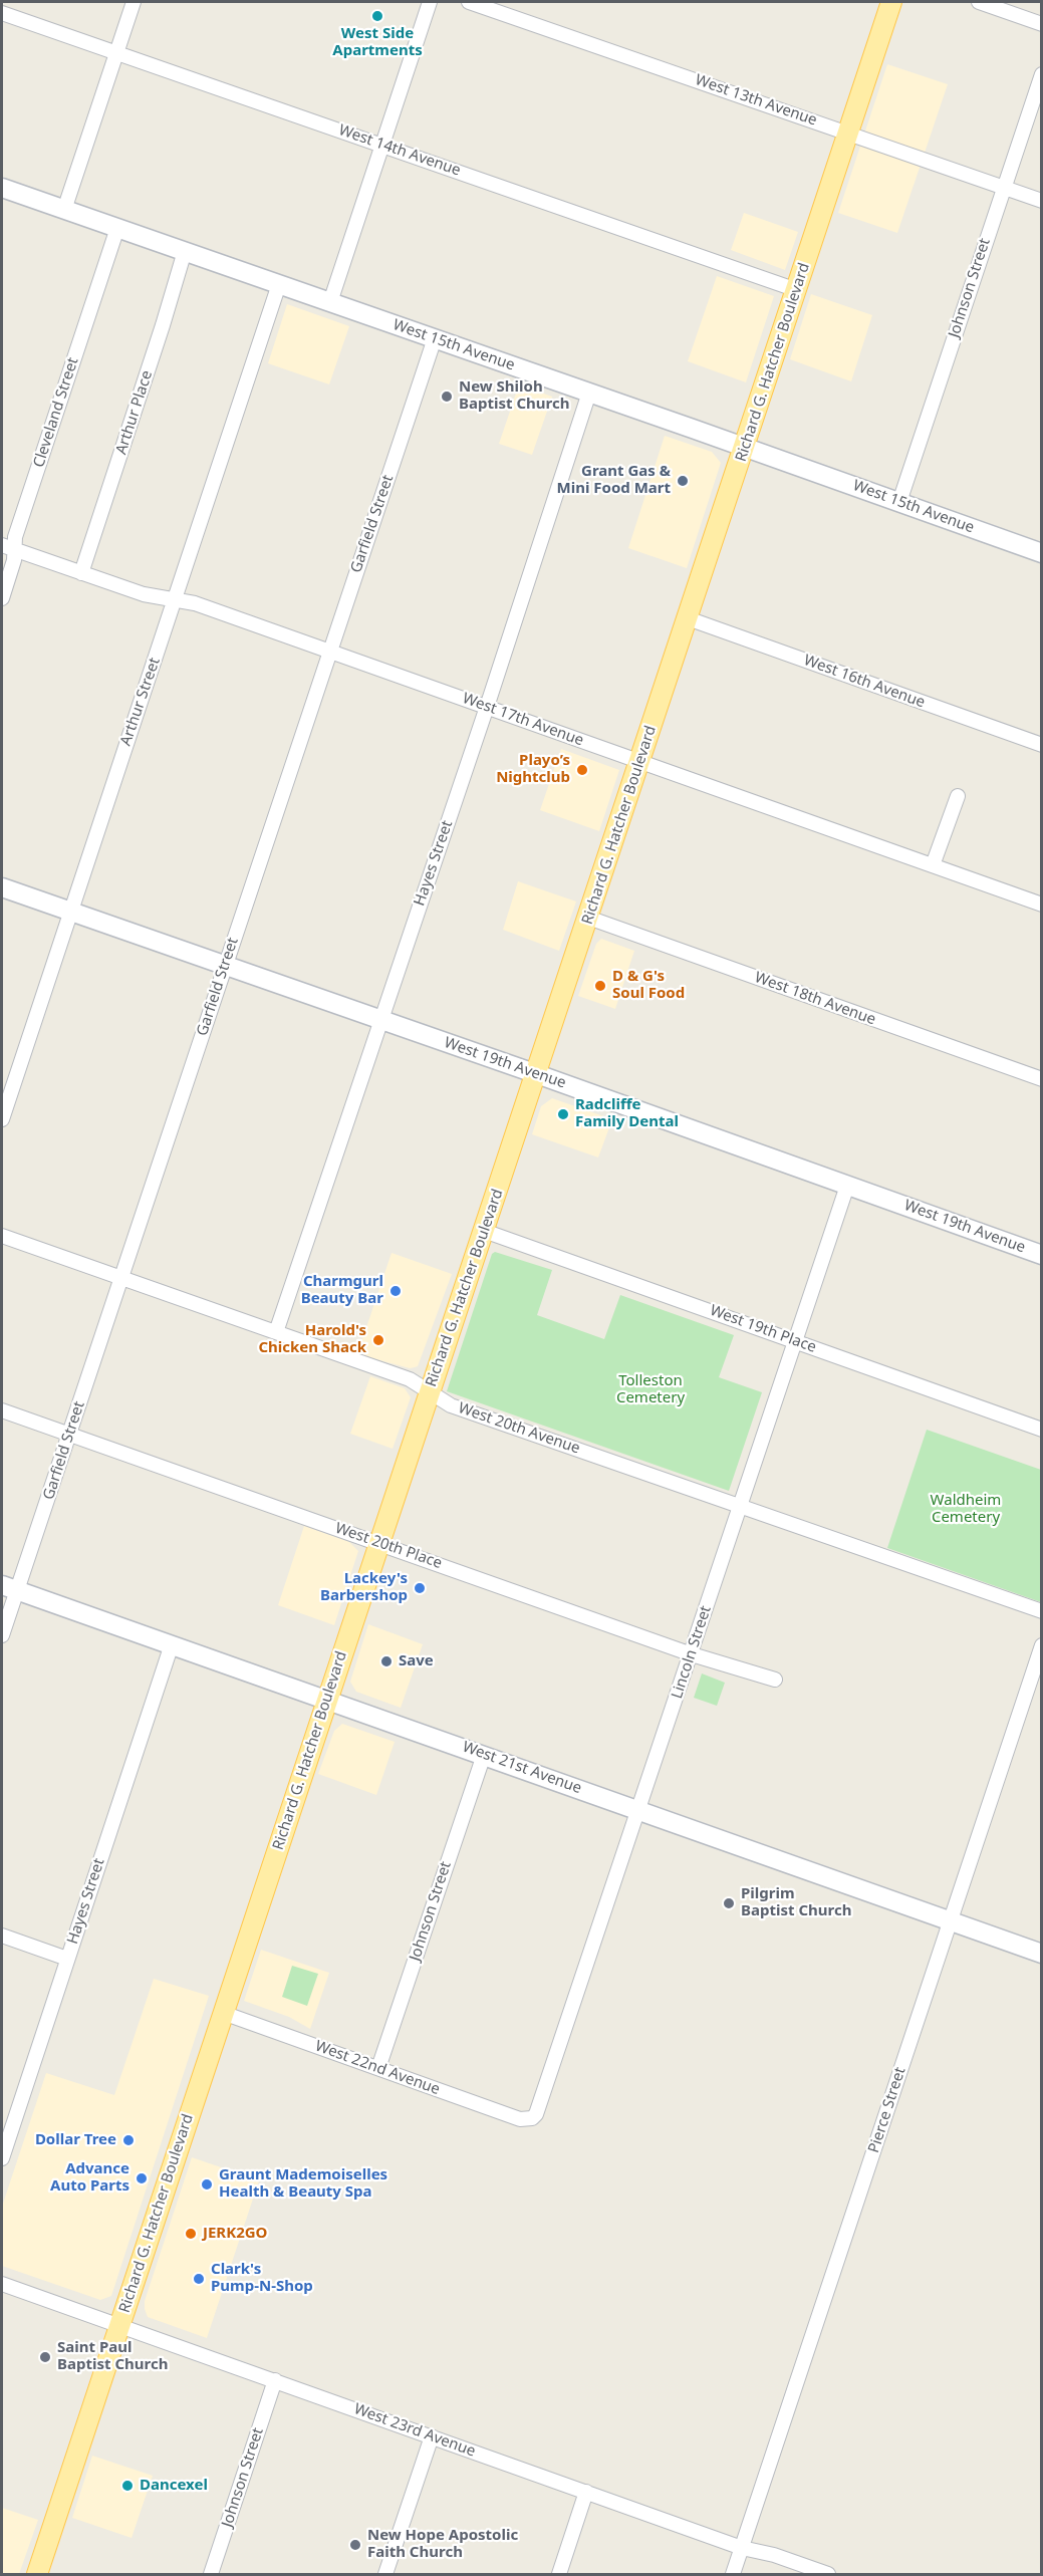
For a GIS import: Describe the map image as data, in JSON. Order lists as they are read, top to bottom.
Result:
{
  "streets": {
    "main road": ["Richard G. Hatcher Boulevard"],
    "street": [
      "West 13th Avenue",
      "West 14th Avenue",
      "Johnson Street",
      "West 15th Avenue",
      "Cleveland Street",
      "Arthur Place",
      "Garfield Street",
      "West 16th Avenue",
      "Arthur Street",
      "West 17th Avenue",
      "Hayes Street",
      "West 18th Avenue",
      "West 19th Avenue",
      "West 19th Place",
      "West 20th Avenue",
      "West 20th Place",
      "Lincoln Street",
      "West 21st Avenue",
      "West 22nd Avenue",
      "Pierce Street",
      "West 23rd Avenue"
    ]
  },
  "crossings": [
    ["West 13th Avenue", "Johnson Street"],
    ["West 13th Avenue", "Richard G. Hatcher Boulevard"],
    ["West 14th Avenue", "Richard G. Hatcher Boulevard"],
    ["Johnson Street", "West 15th Avenue"],
    ["Johnson Street", "West 21st Avenue"],
    ["Johnson Street", "West 22nd Avenue"],
    ["Johnson Street", "West 23rd Avenue"],
    ["West 15th Avenue", "Richard G. Hatcher Boulevard"],
    ["West 15th Avenue", "Cleveland Street"],
    ["West 15th Avenue", "Arthur Place"],
    ["West 15th Avenue", "Garfield Street"],
    ["West 15th Avenue", "Arthur Street"],
    ["West 15th Avenue", "Hayes Street"],
    ["Richard G. Hatcher Boulevard", "West 16th Avenue"],
    ["Richard G. Hatcher Boulevard", "West 17th Avenue"],
    ["Richard G. Hatcher Boulevard", "West 18th Avenue"],
    ["Richard G. Hatcher Boulevard", "West 19th Avenue"],
    ["Richard G. Hatcher Boulevard", "West 19th Place"],
    ["Richard G. Hatcher Boulevard", "West 20th Avenue"],
    ["Richard G. Hatcher Boulevard", "West 20th Place"],
    ["Richard G. Hatcher Boulevard", "West 21st Avenue"],
    ["Richard G. Hatcher Boulevard", "West 22nd Avenue"],
    ["Richard G. Hatcher Boulevard", "West 23rd Avenue"],
    ["Cleveland Street", "West 17th Avenue"],
    ["Arthur Place", "West 17th Avenue"],
    ["Garfield Street", "West 17th Avenue"],
    ["Garfield Street", "West 19th Avenue"],
    ["Garfield Street", "West 20th Avenue"],
    ["Garfield Street", "West 20th Place"],
    ["Garfield Street", "West 21st Avenue"],
    ["Arthur Street", "West 17th Avenue"],
    ["Arthur Street", "West 19th Avenue"],
    ["West 17th Avenue", "Hayes Street"],
    ["Hayes Street", "West 19th Avenue"],
    ["Hayes Street", "West 20th Avenue"],
    ["Hayes Street", "West 21st Avenue"],
    ["West 19th Avenue", "Lincoln Street"],
    ["West 19th Place", "Lincoln Street"],
    ["West 20th Avenue", "Lincoln Street"],
    ["West 20th Place", "Lincoln Street"],
    ["Lincoln Street", "West 21st Avenue"],
    ["Lincoln Street", "West 22nd Avenue"],
    ["West 21st Avenue", "Pierce Street"],
    ["Pierce Street", "West 23rd Avenue"]
  ],
  "parks": ["Tolleston Cemetery", "Waldheim Cemetery"],
  "places": [
    "West Side Apartments",
    "New Shiloh Baptist Church",
    "Grant Gas & Mini Food Mart",
    "Playo’s Nightclub",
    "D & G's Soul Food",
    "Radcliffe Family Dental",
    "Charmgurl Beauty Bar",
    "Harold's Chicken Shack",
    "Lackey's Barbershop",
    "Save",
    "Pilgrim Baptist Church",
    "Dollar Tree",
    "Advance Auto Parts",
    "Graunt Mademoiselles Health & Beauty Spa",
    "JERK2GO",
    "Clark's Pump-N-Shop",
    "Saint Paul Baptist Church",
    "Dancexel",
    "New Hope Apostolic Faith Church"
  ]
}
